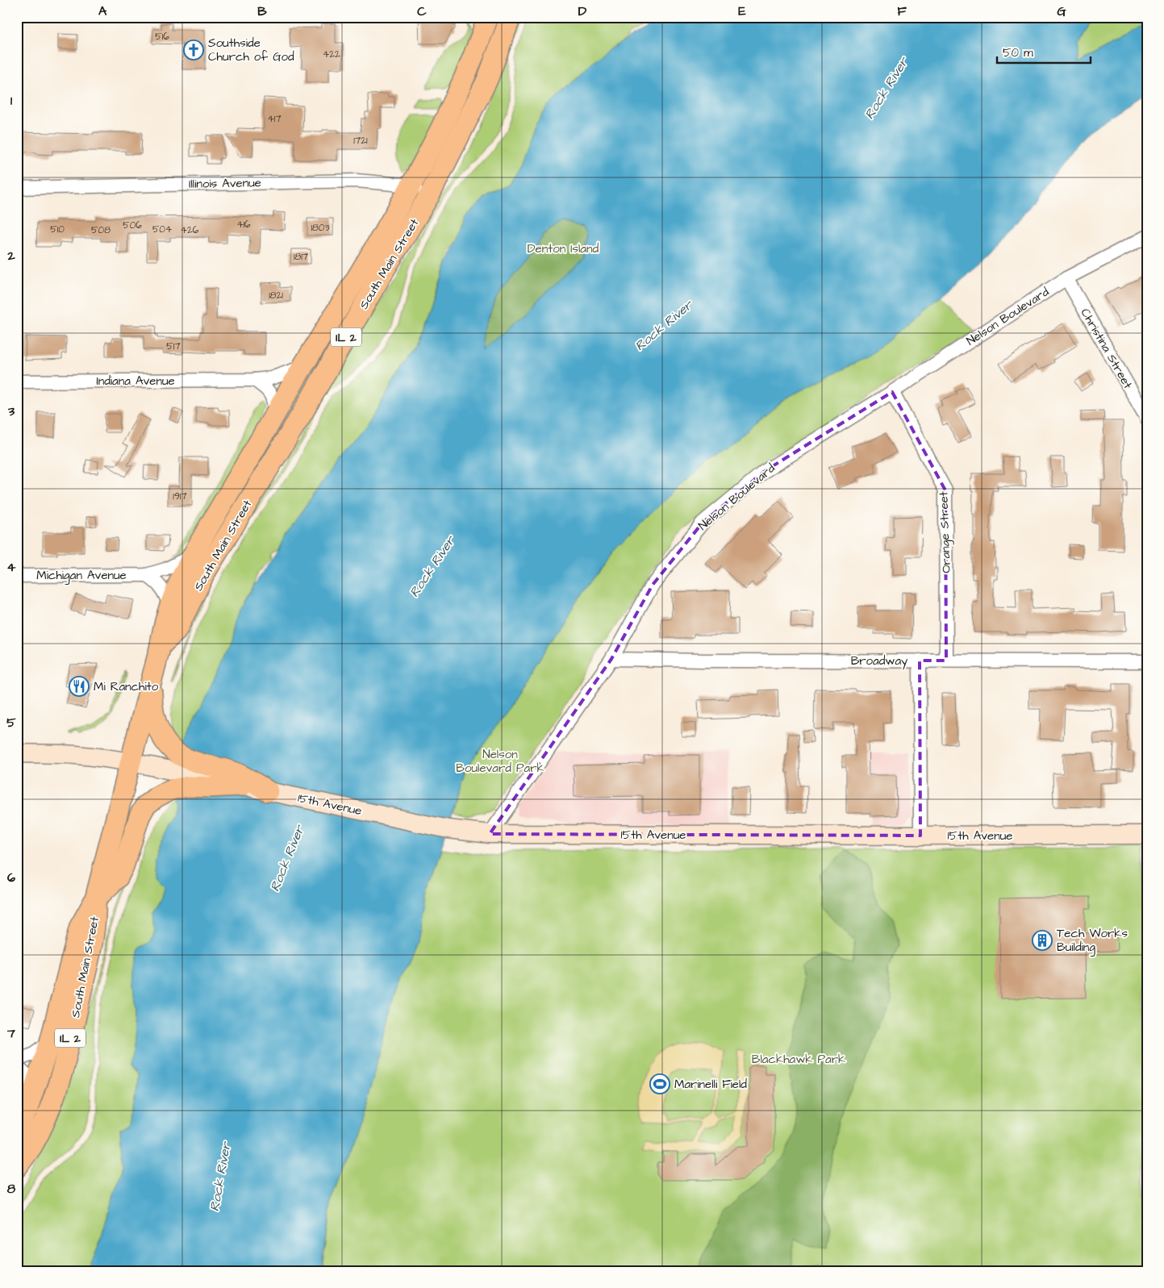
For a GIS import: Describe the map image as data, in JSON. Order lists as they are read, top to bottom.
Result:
{
  "streets": {
    "main road": ["South Main Street", "IL 2", "15th Avenue"],
    "street": [
      "Illinois Avenue",
      "Nelson Boulevard",
      "Christina Street",
      "Indiana Avenue",
      "Orange Street",
      "Michigan Avenue",
      "Broadway"
    ]
  },
  "crossings": [
    ["Illinois Avenue", "South Main Street"],
    ["South Main Street", "Indiana Avenue"],
    ["South Main Street", "Michigan Avenue"],
    ["South Main Street", "15th Avenue"],
    ["Nelson Boulevard", "Christina Street"],
    ["Nelson Boulevard", "Orange Street"],
    ["Nelson Boulevard", "Broadway"],
    ["Nelson Boulevard", "15th Avenue"],
    ["Orange Street", "Broadway"]
  ],
  "water": ["Rock River"],
  "parks": ["Denton Island", "Nelson Boulevard Park", "Blackhawk Park"],
  "places": {
    "church": ["Southside Church of God"],
    "restaurant": ["Mi Ranchito"],
    "building": ["Tech Works Building"],
    "sports": ["Marinelli Field"]
  },
  "house_numbers": [
    "516",
    "422",
    "417",
    "1721",
    "416",
    "506",
    "1803",
    "510",
    "504",
    "508",
    "426",
    "1817",
    "1821",
    "517",
    "1917"
  ],
  "scale_bar": "50 m",
  "grid": {
    "columns": [
      "A",
      "B",
      "C",
      "D",
      "E",
      "F",
      "G"
    ],
    "rows": [
      "1",
      "2",
      "3",
      "4",
      "5",
      "6",
      "7",
      "8"
    ]
  }
}
